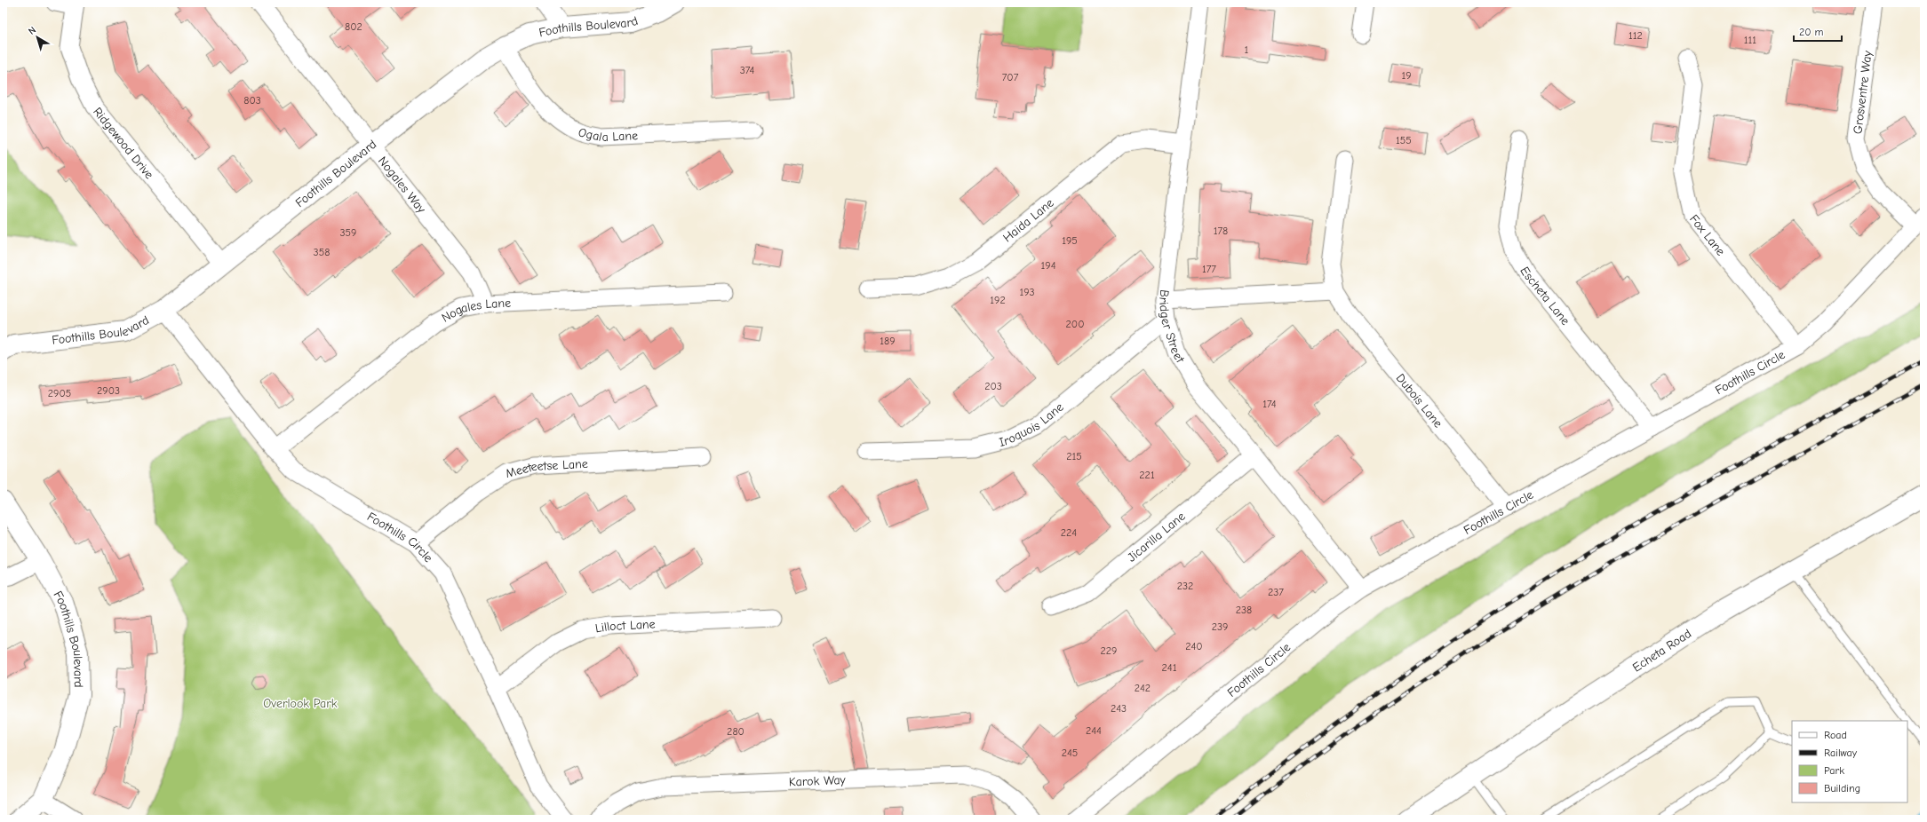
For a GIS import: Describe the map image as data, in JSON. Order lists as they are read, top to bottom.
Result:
{
  "streets": {
    "street": [
      "Foothills Boulevard",
      "Grosventre Way",
      "Ogala Lane",
      "Ridgewood Drive",
      "Nogales Way",
      "Haida Lane",
      "Fox Lane",
      "Escheta Lane",
      "Nogales Lane",
      "Bridger Street",
      "Foothills Circle",
      "Dubois Lane",
      "Iroquois Lane",
      "Meeteetse Lane",
      "Jicarilla Lane",
      "Lilloct Lane",
      "Echeta Road",
      "Karok Way"
    ]
  },
  "crossings": [
    ["Foothills Boulevard", "Ogala Lane"],
    ["Foothills Boulevard", "Ridgewood Drive"],
    ["Foothills Boulevard", "Nogales Way"],
    ["Foothills Boulevard", "Foothills Circle"],
    ["Grosventre Way", "Foothills Circle"],
    ["Nogales Way", "Nogales Lane"],
    ["Haida Lane", "Bridger Street"],
    ["Fox Lane", "Foothills Circle"],
    ["Escheta Lane", "Foothills Circle"],
    ["Nogales Lane", "Foothills Circle"],
    ["Bridger Street", "Foothills Circle"],
    ["Bridger Street", "Iroquois Lane"],
    ["Bridger Street", "Jicarilla Lane"],
    ["Foothills Circle", "Dubois Lane"],
    ["Foothills Circle", "Meeteetse Lane"],
    ["Foothills Circle", "Lilloct Lane"]
  ],
  "parks": ["Overlook Park"],
  "house_numbers": [
    "802",
    "112",
    "111",
    "1",
    "374",
    "19",
    "707",
    "803",
    "155",
    "178",
    "359",
    "195",
    "358",
    "194",
    "177",
    "193",
    "192",
    "200",
    "189",
    "203",
    "2903",
    "2905",
    "174",
    "215",
    "221",
    "224",
    "232",
    "237",
    "238",
    "239",
    "240",
    "229",
    "241",
    "242",
    "243",
    "244",
    "280",
    "245"
  ],
  "legend": [
    "Road",
    "Railway",
    "Park",
    "Building"
  ],
  "scale_bar": "20 m",
  "north": "top left"
}
